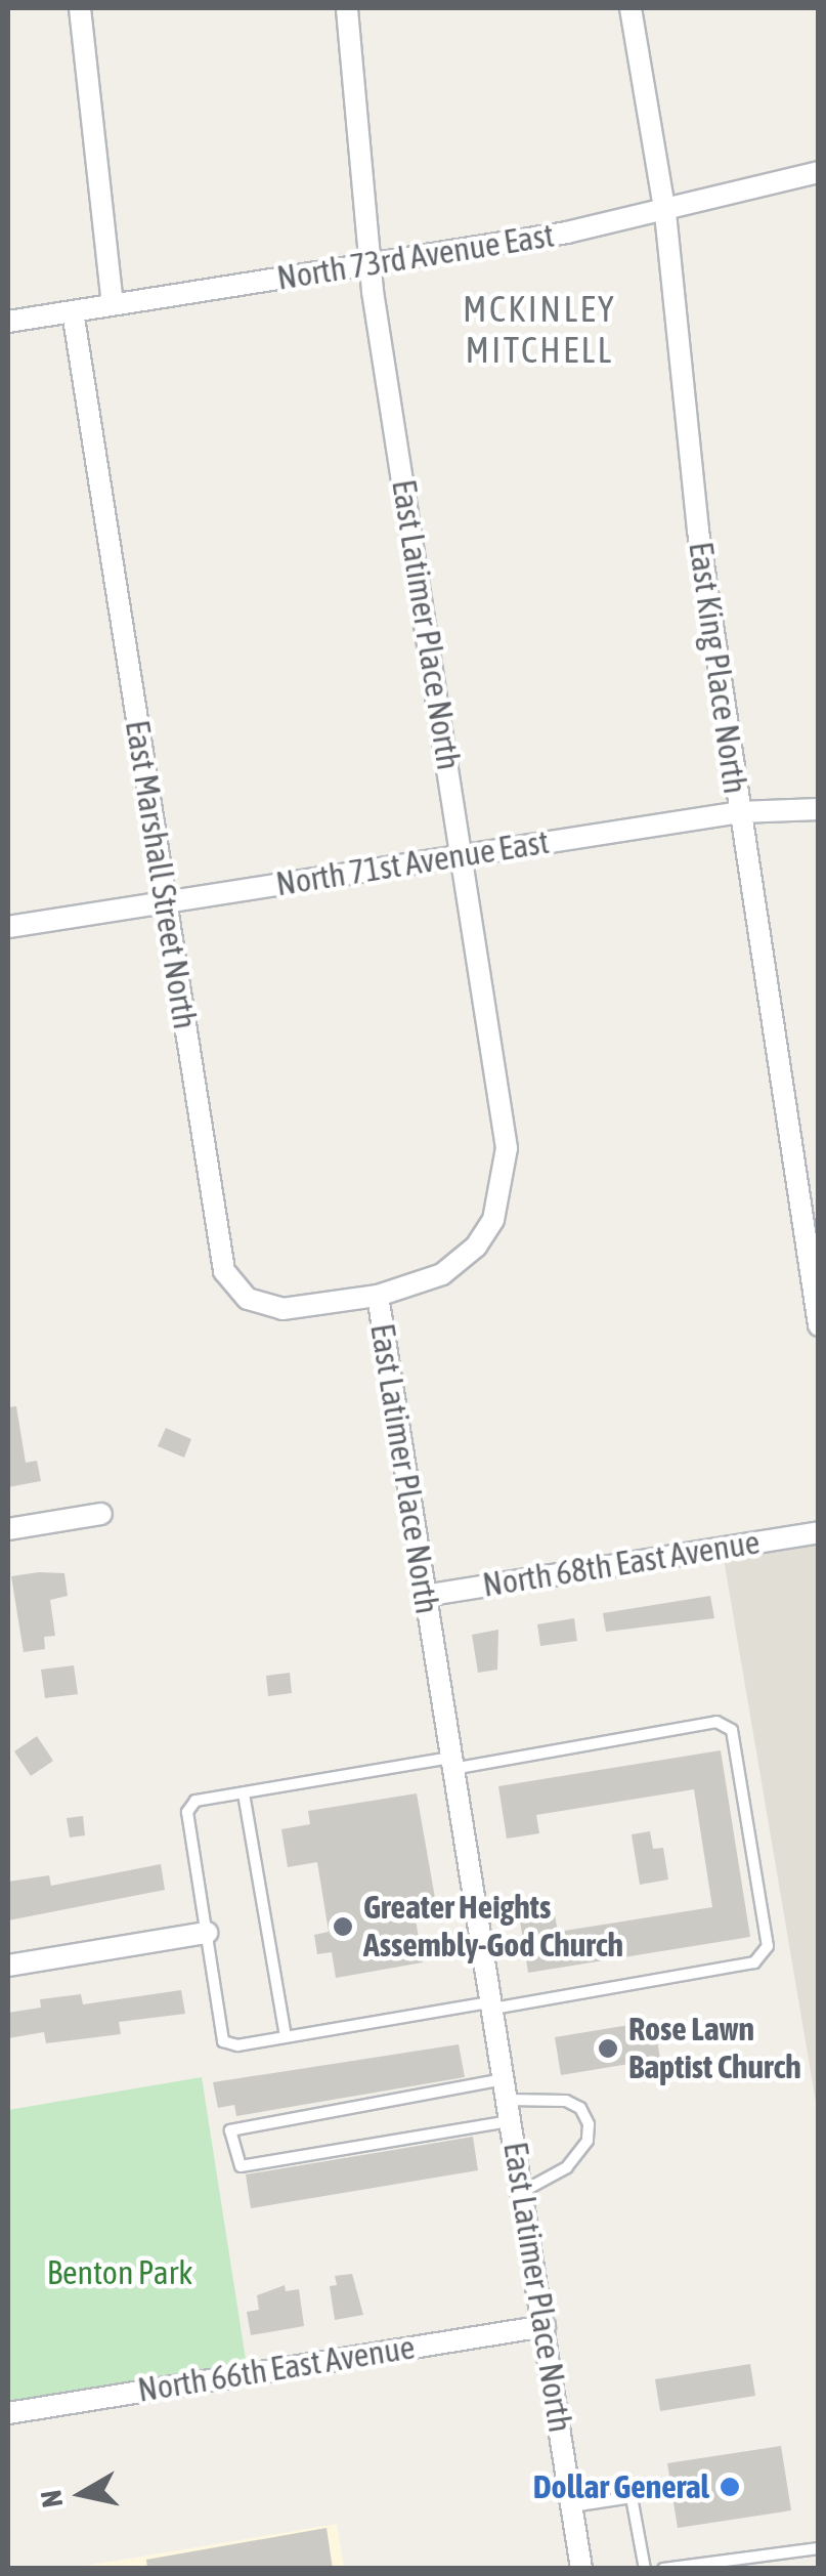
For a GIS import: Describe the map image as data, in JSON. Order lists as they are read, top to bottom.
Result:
{
  "streets": {
    "street": [
      "North 73rd Avenue East",
      "East Latimer Place North",
      "East King Place North",
      "North 71st Avenue East",
      "East Marshall Street North",
      "North 68th East Avenue",
      "North 66th East Avenue"
    ]
  },
  "crossings": [
    ["North 73rd Avenue East", "East Latimer Place North"],
    ["North 73rd Avenue East", "East King Place North"],
    ["North 73rd Avenue East", "East Marshall Street North"],
    ["East Latimer Place North", "North 71st Avenue East"],
    ["East Latimer Place North", "East Marshall Street North"],
    ["East Latimer Place North", "North 68th East Avenue"],
    ["East Latimer Place North", "North 66th East Avenue"],
    ["East King Place North", "North 71st Avenue East"],
    ["North 71st Avenue East", "East Marshall Street North"]
  ],
  "districts": ["MCKINLEY MITCHELL"],
  "parks": ["Benton Park"],
  "places": ["Greater Heights Assembly-God Church", "Rose Lawn Baptist Church", "Dollar General"],
  "north": "left"
}
